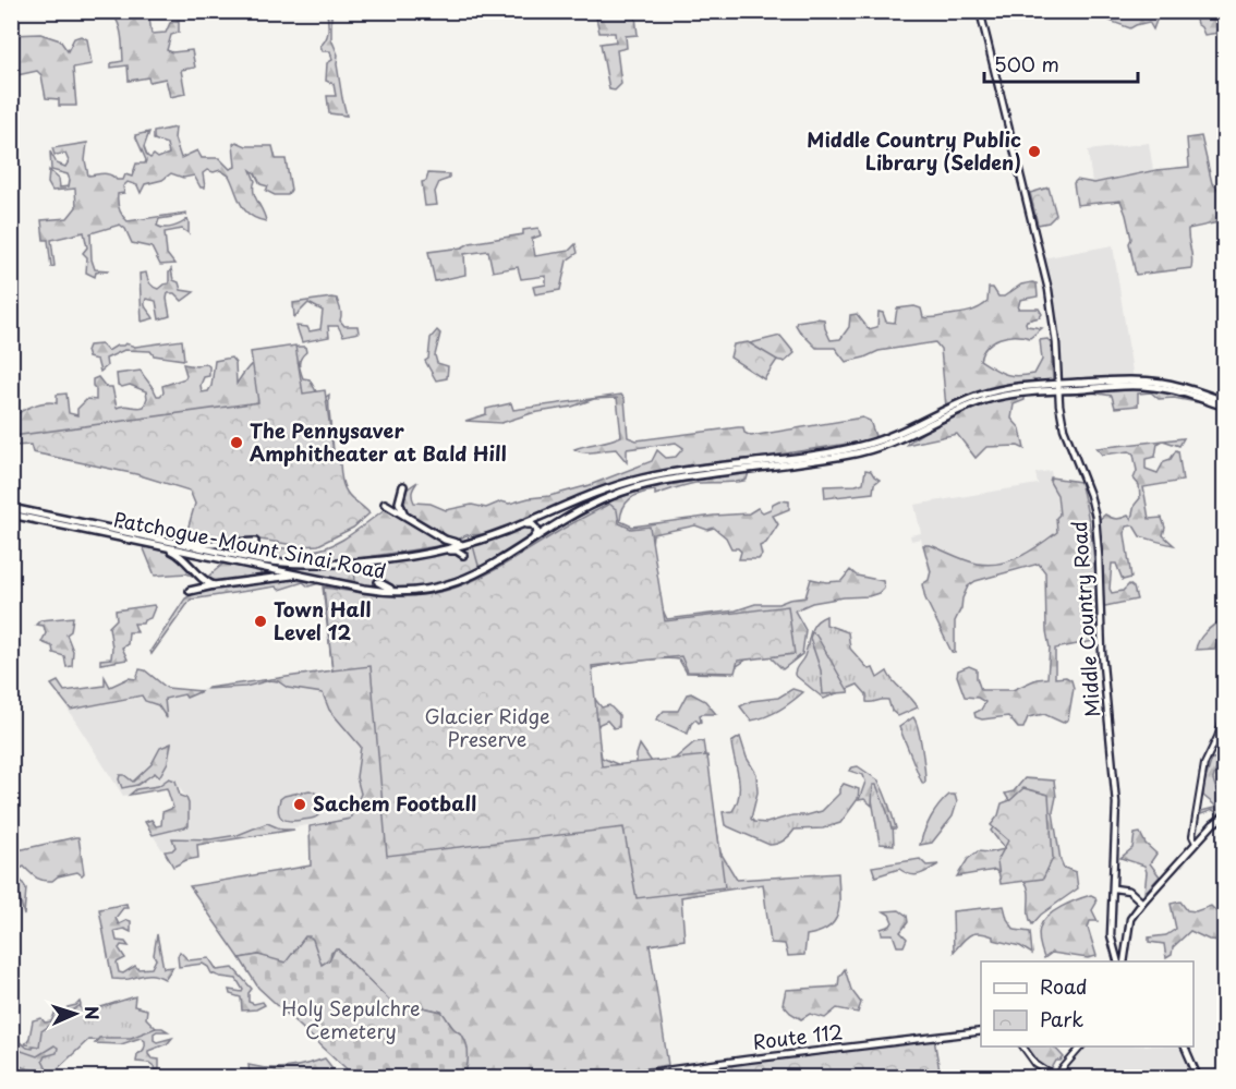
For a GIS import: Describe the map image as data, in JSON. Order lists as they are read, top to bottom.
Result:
{
  "streets": {
    "highway": ["Patchogue-Mount Sinai Road"],
    "main road": ["Middle Country Road", "Route 112"]
  },
  "crossings": [
    ["Patchogue-Mount Sinai Road", "Middle Country Road"]
  ],
  "parks": ["Glacier Ridge Preserve", "Holy Sepulchre Cemetery"],
  "places": [
    "Middle Country Public Library (Selden)",
    "The Pennysaver Amphitheater at Bald Hill",
    "Town Hall Level 12",
    "Sachem Football"
  ],
  "legend": ["Road", "Park"],
  "scale_bar": "500 m",
  "north": "right"
}
